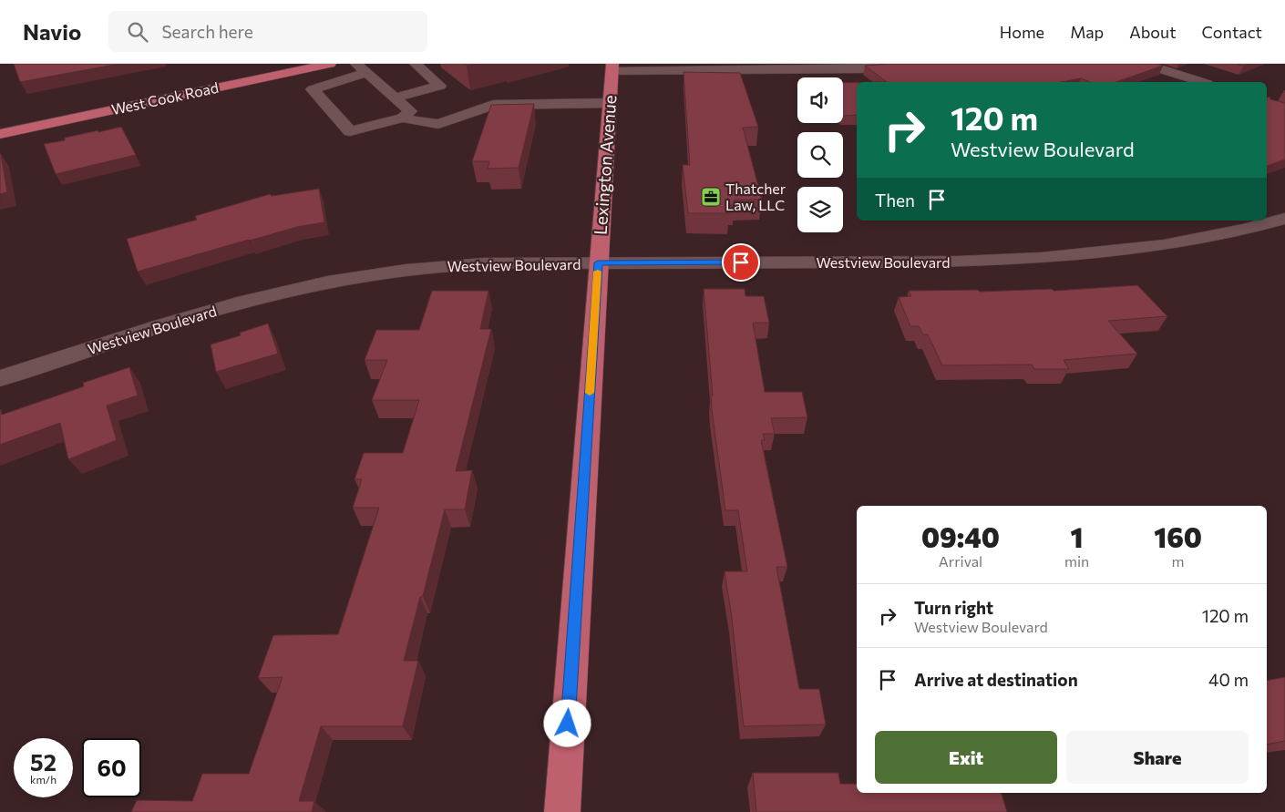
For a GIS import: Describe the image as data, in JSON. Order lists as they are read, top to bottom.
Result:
{
  "streets": {
    "main road": ["West Cook Road", "Lexington Avenue"],
    "street": ["Westview Boulevard"]
  },
  "crossings": [
    ["Lexington Avenue", "Westview Boulevard"]
  ],
  "places": {
    "office": ["Thatcher Law, LLC"]
  },
  "page": {
    "header": "Navio",
    "search": "Search here",
    "nav": [
      "Home",
      "Map",
      "About",
      "Contact"
    ],
    "turn": ["120 m", "Westview Boulevard"],
    "then": "Then",
    "eta": [
      "09:40",
      "Arrival",
      "1",
      "min",
      "160",
      "m"
    ],
    "list": [
      {
        "name": "Turn right",
        "note": "Westview Boulevard",
        "value": "120 m"
      },
      {
        "name": "Arrive at destination",
        "value": "40 m"
      }
    ],
    "buttons": ["Exit", "Share"],
    "speed": "52 km/h",
    "limit": "60"
  }
}
